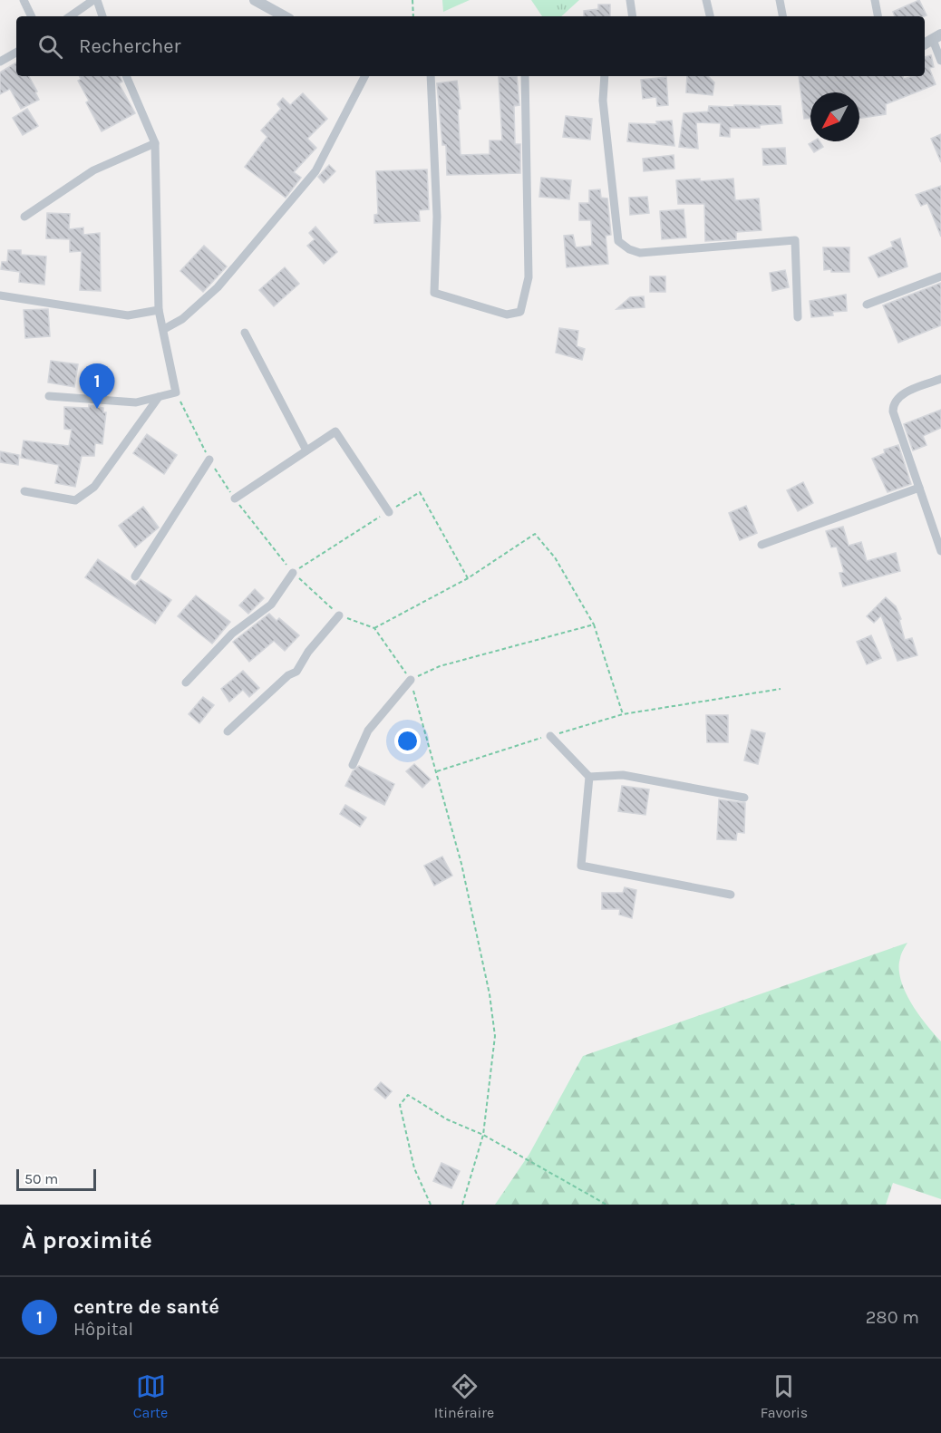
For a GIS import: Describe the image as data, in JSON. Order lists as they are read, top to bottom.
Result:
{
  "scale_bar": "50 m",
  "north": "bottom left",
  "page": {
    "search": "Rechercher",
    "pins": "1",
    "scale": "50 m",
    "heading": "À proximité",
    "list": [
      {
        "mark": "1",
        "name": "centre de santé",
        "note": "Hôpital",
        "value": "280 m"
      }
    ],
    "nav": ["Carte", "Itinéraire", "Favoris"]
  }
}
